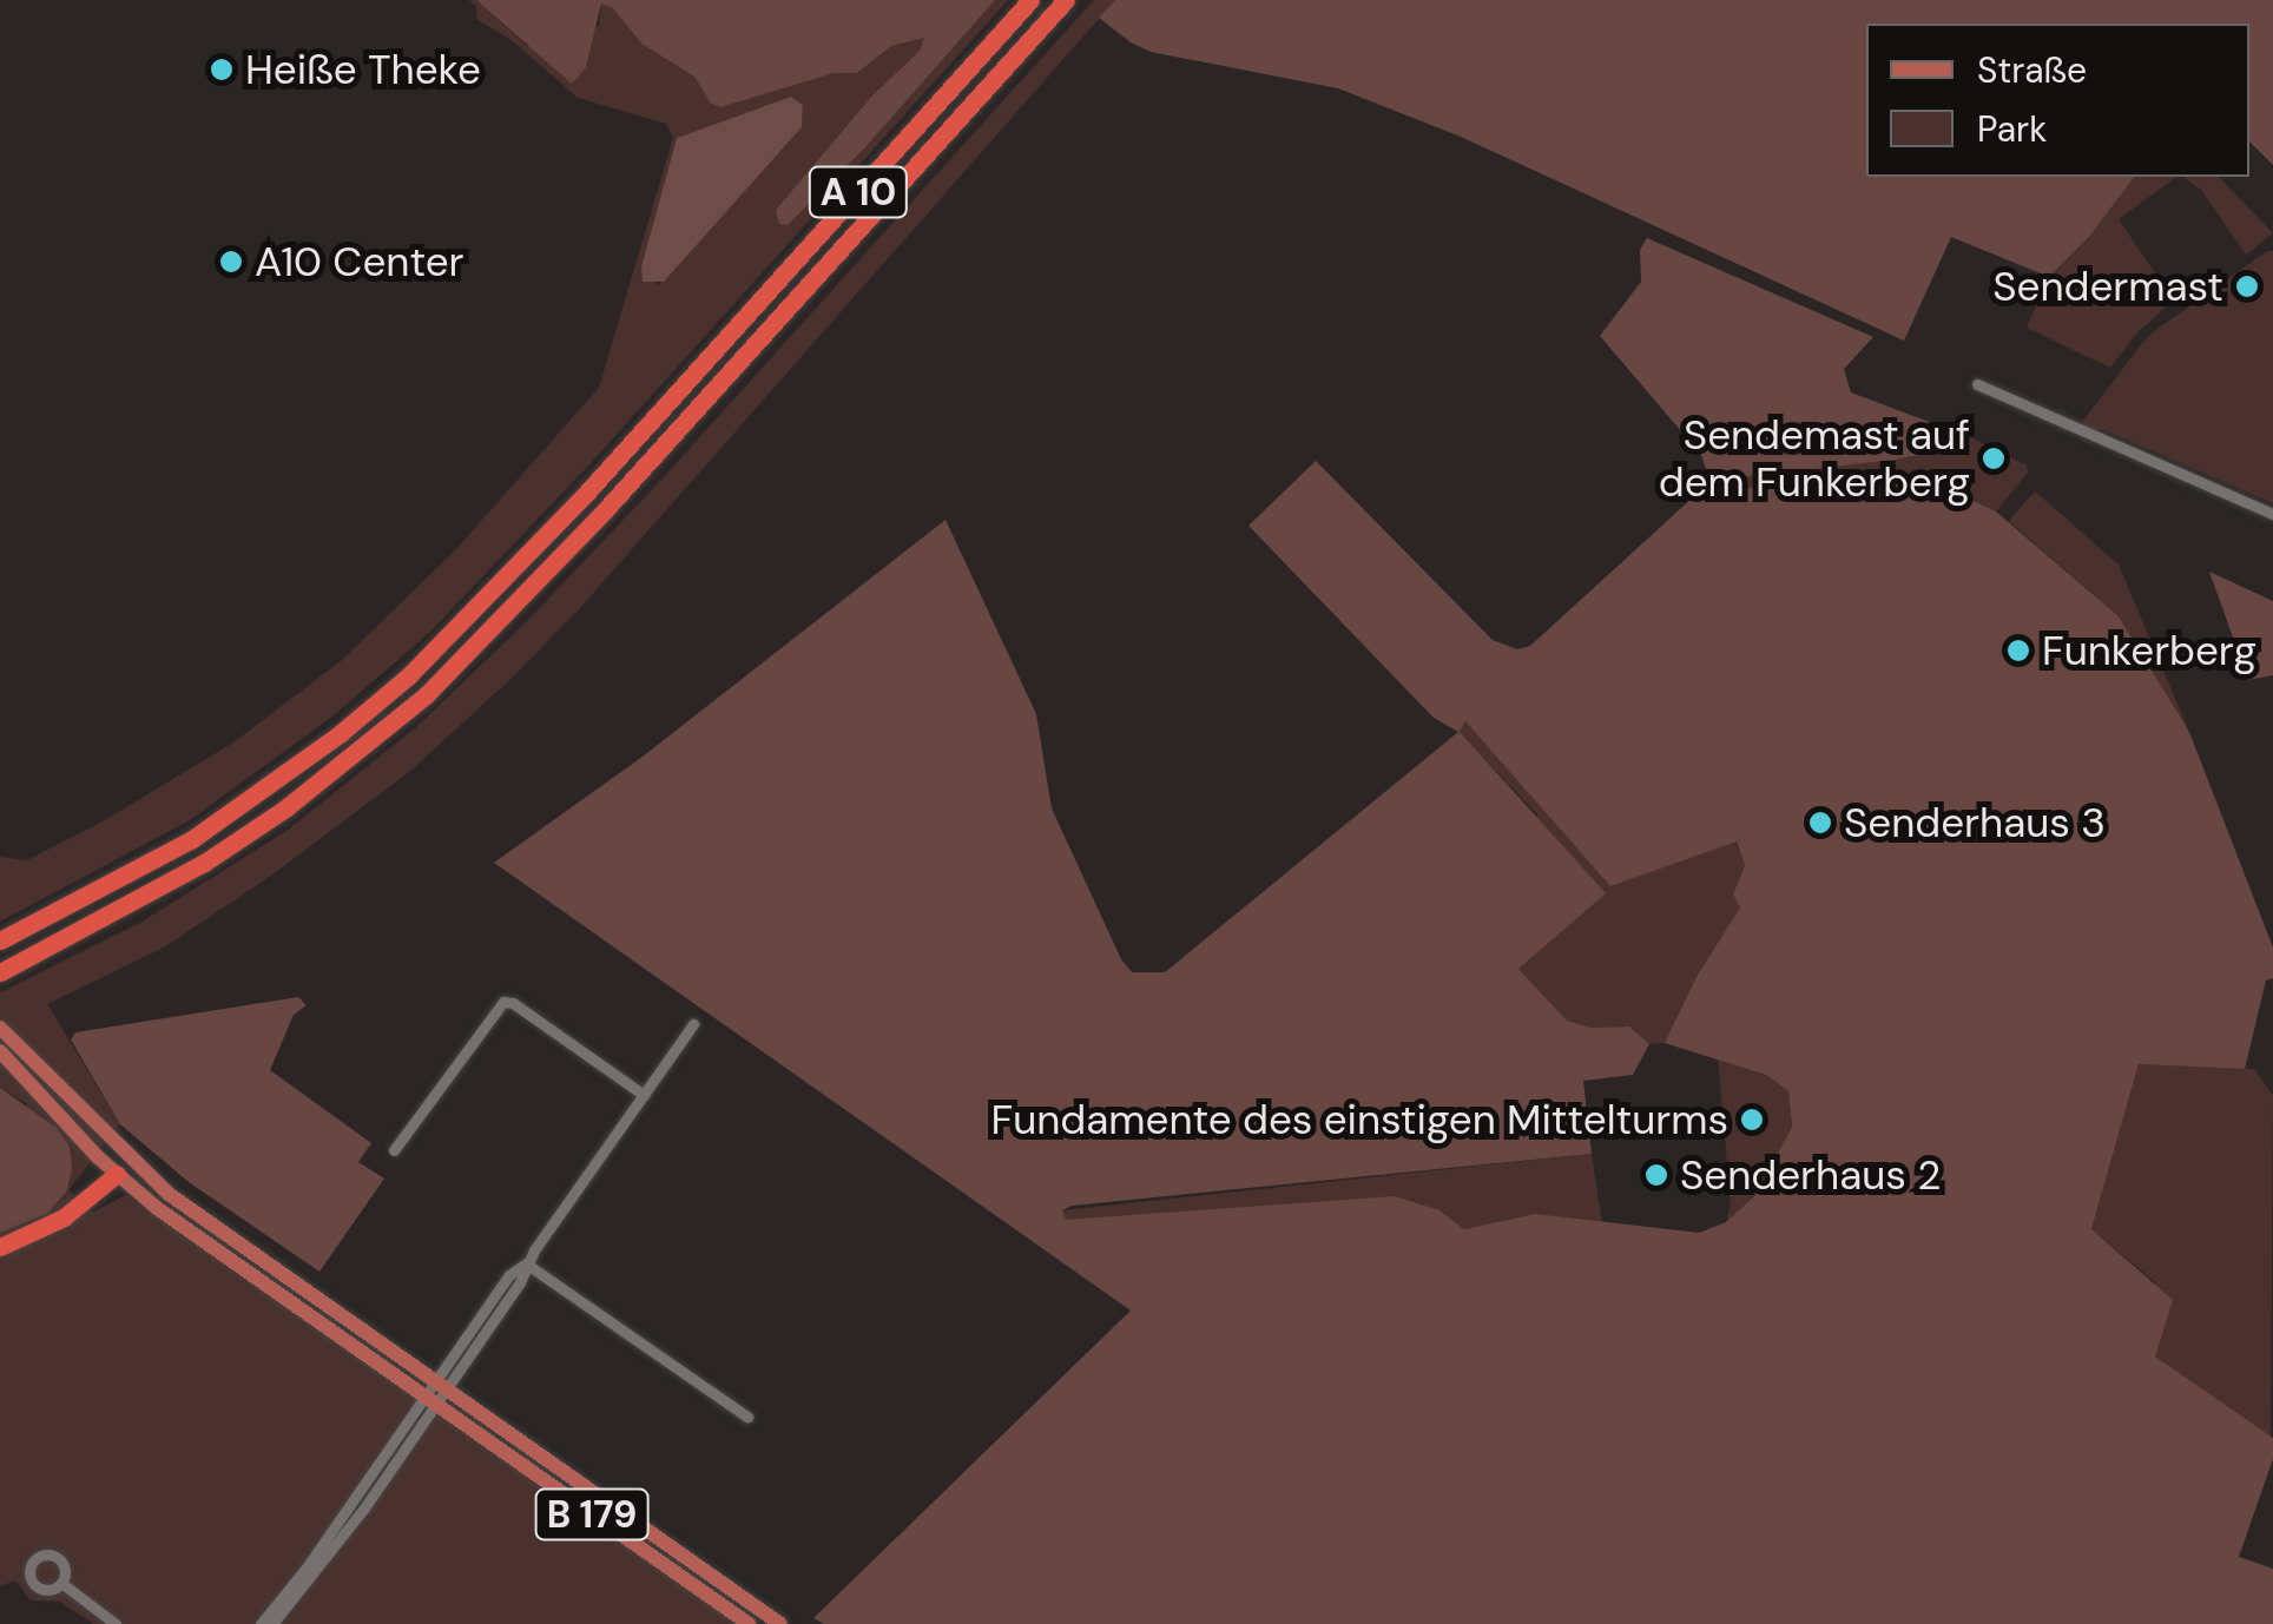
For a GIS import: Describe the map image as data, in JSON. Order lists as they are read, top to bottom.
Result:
{
  "streets": {
    "highway": ["A 10"],
    "main road": ["B 179"]
  },
  "places": [
    "Heiße Theke",
    "A10 Center",
    "Sendermast",
    "Sendemast auf dem Funkerberg",
    "Funkerberg",
    "Senderhaus 3",
    "Fundamente des einstigen Mittelturms",
    "Senderhaus 2"
  ],
  "legend": ["Straße", "Park"]
}
